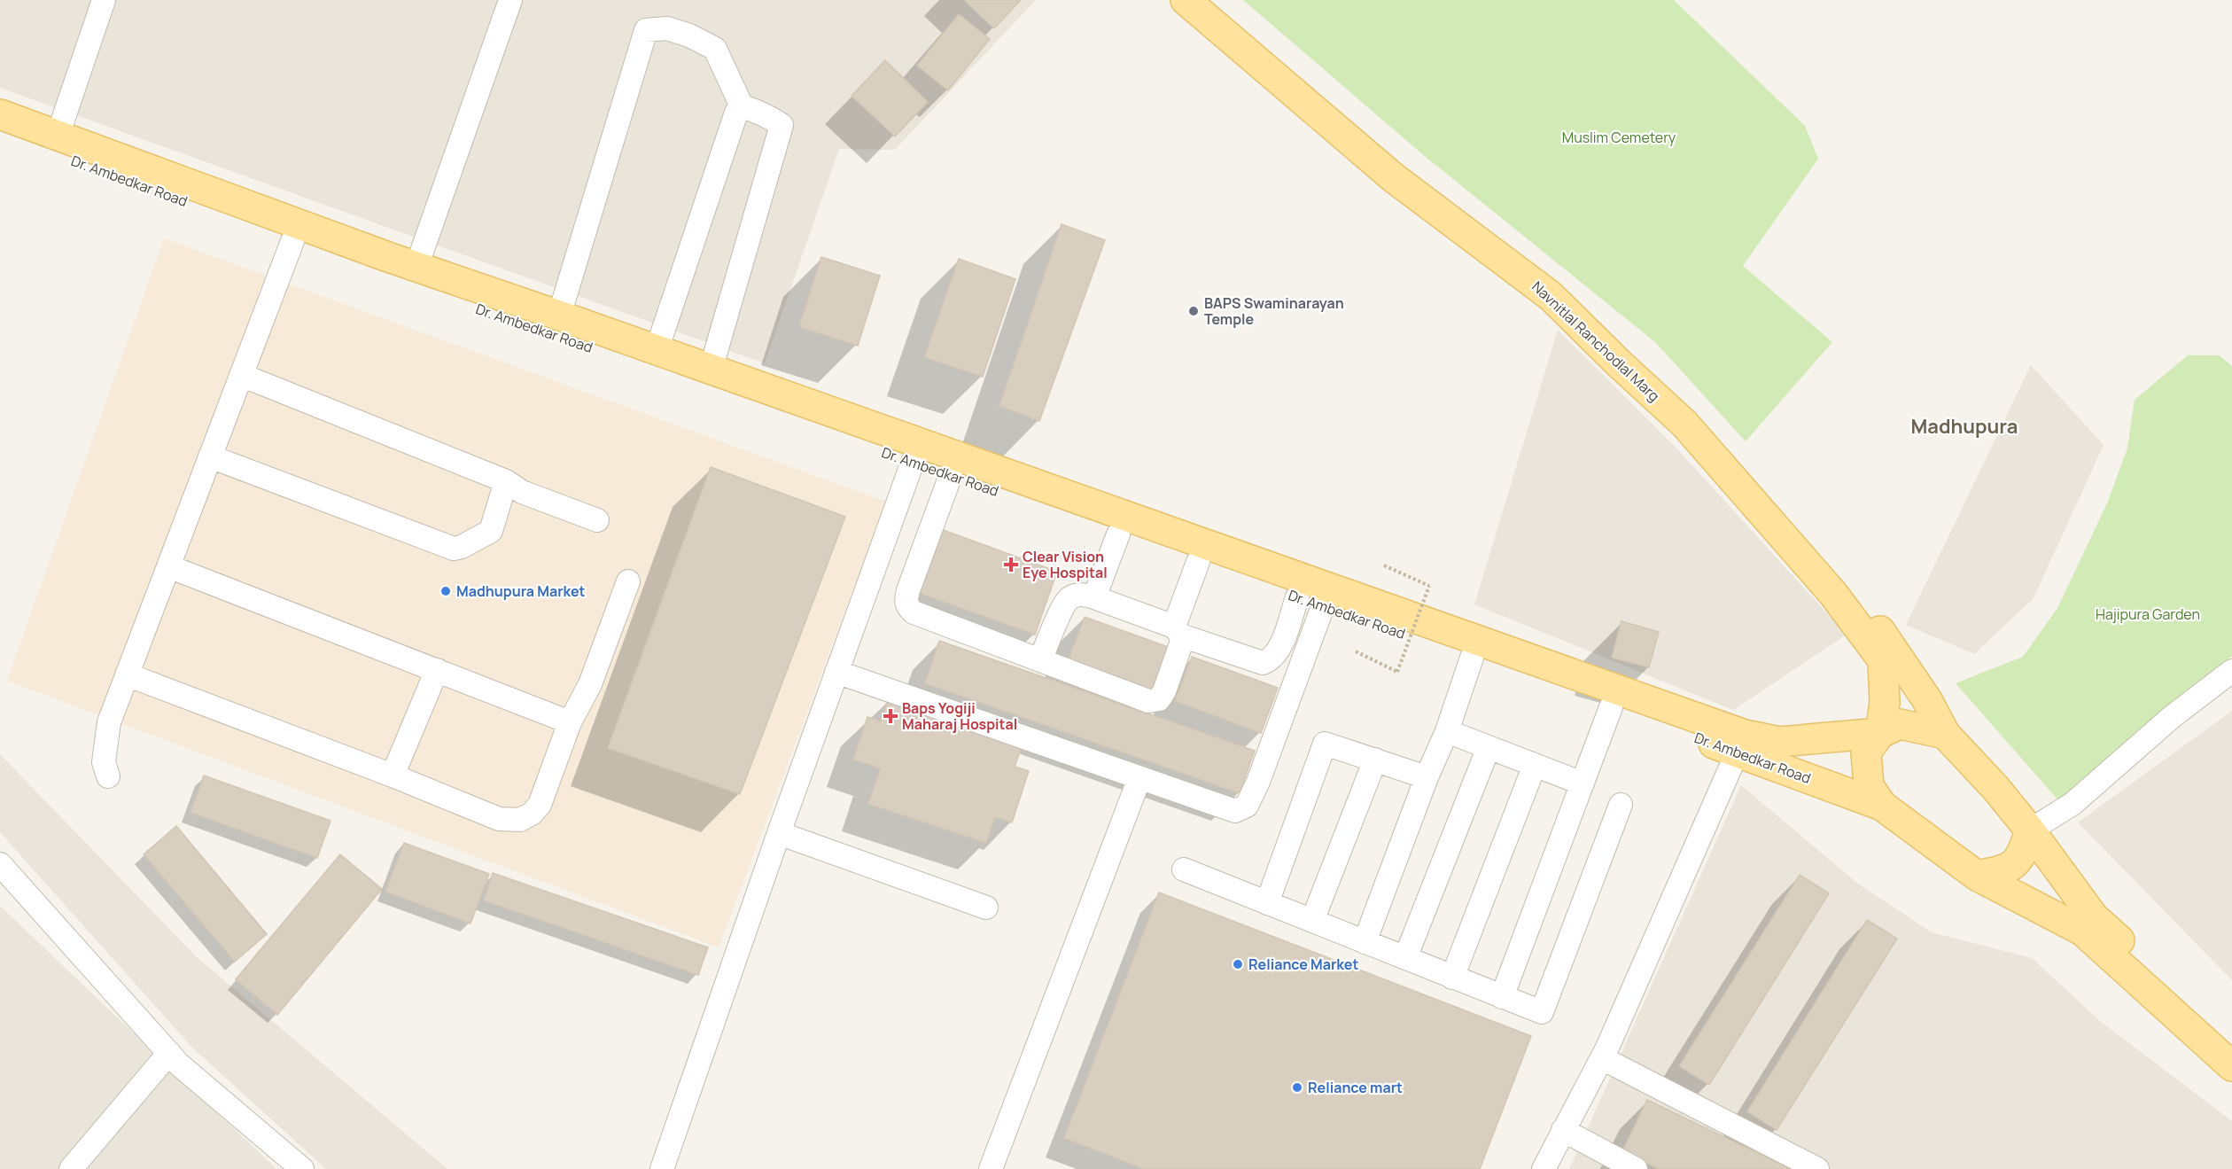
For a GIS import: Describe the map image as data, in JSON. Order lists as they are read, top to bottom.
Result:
{
  "streets": {
    "main road": ["Dr. Ambedkar Road", "Navnitlal Ranchodlal Marg"]
  },
  "crossings": [
    ["Dr. Ambedkar Road", "Navnitlal Ranchodlal Marg"]
  ],
  "districts": ["Madhupura"],
  "parks": ["Muslim Cemetery", "Hajipura Garden"],
  "places": {
    "other": [
      "BAPS Swaminarayan Temple",
      "Madhupura Market",
      "Reliance Market",
      "Reliance mart"
    ],
    "health": ["Clear Vision Eye Hospital", "Baps Yogiji Maharaj Hospital"]
  }
}
